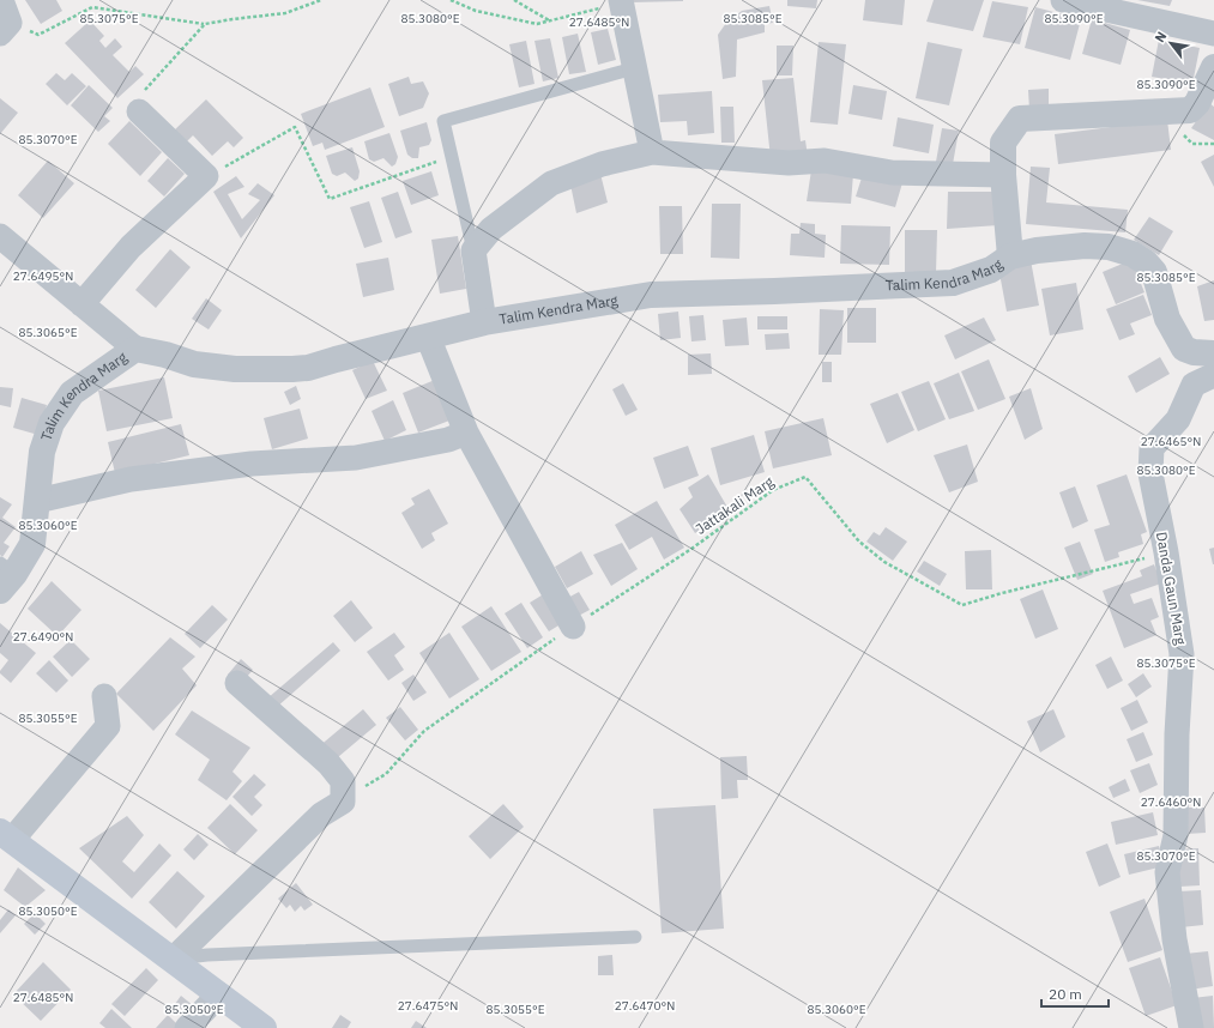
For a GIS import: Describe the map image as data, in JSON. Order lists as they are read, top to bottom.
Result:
{
  "streets": {
    "street": ["Talim Kendra Marg", "Danda Gaun Marg"],
    "path": ["Jattakali Marg"]
  },
  "crossings": [
    ["Jattakali Marg", "Danda Gaun Marg"]
  ],
  "scale_bar": "20 m",
  "north": "top left",
  "coordinates": [
    "85.3090°E",
    "85.3075°E",
    "85.3080°E",
    "85.3085°E",
    "27.6485°N",
    "85.3070°E",
    "27.6495°N",
    "85.3065°E",
    "27.6465°N",
    "85.3060°E",
    "27.6490°N",
    "85.3055°E",
    "27.6460°N",
    "85.3050°E",
    "27.6475°N",
    "27.6470°N"
  ]
}
